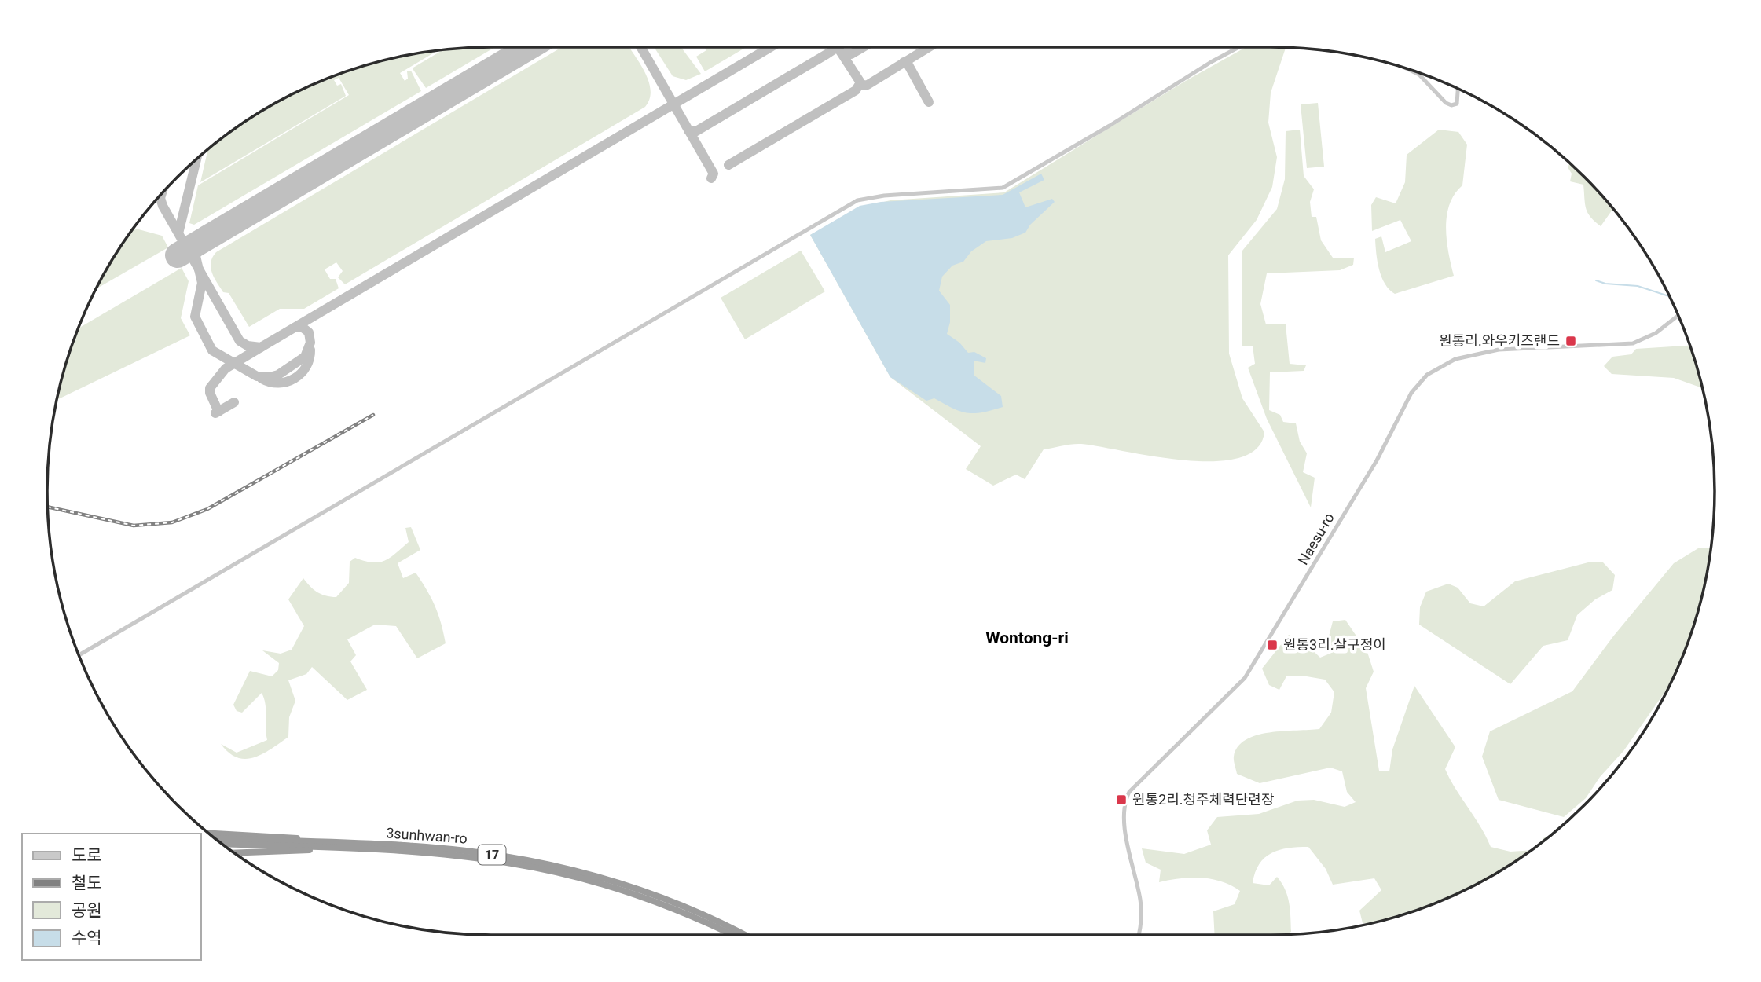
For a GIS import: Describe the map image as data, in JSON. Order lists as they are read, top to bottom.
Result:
{
  "streets": {
    "highway": ["3sunhwan-ro", "17"],
    "street": ["Naesu-ro"]
  },
  "districts": ["Wontong-ri"],
  "places": {
    "transit": ["원통리.와우키즈랜드", "원통3리.살구정이", "원통2리.청주체력단련장"]
  },
  "legend": [
    "도로",
    "철도",
    "공원",
    "수역"
  ]
}
